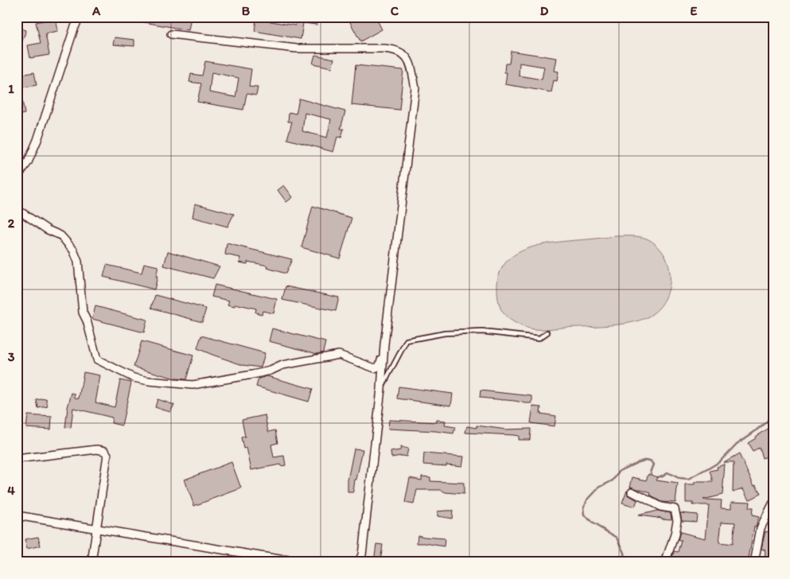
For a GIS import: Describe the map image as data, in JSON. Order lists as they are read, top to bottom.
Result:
{
  "grid": {
    "columns": [
      "A",
      "B",
      "C",
      "D",
      "E"
    ],
    "rows": [
      "1",
      "2",
      "3",
      "4"
    ]
  }
}
